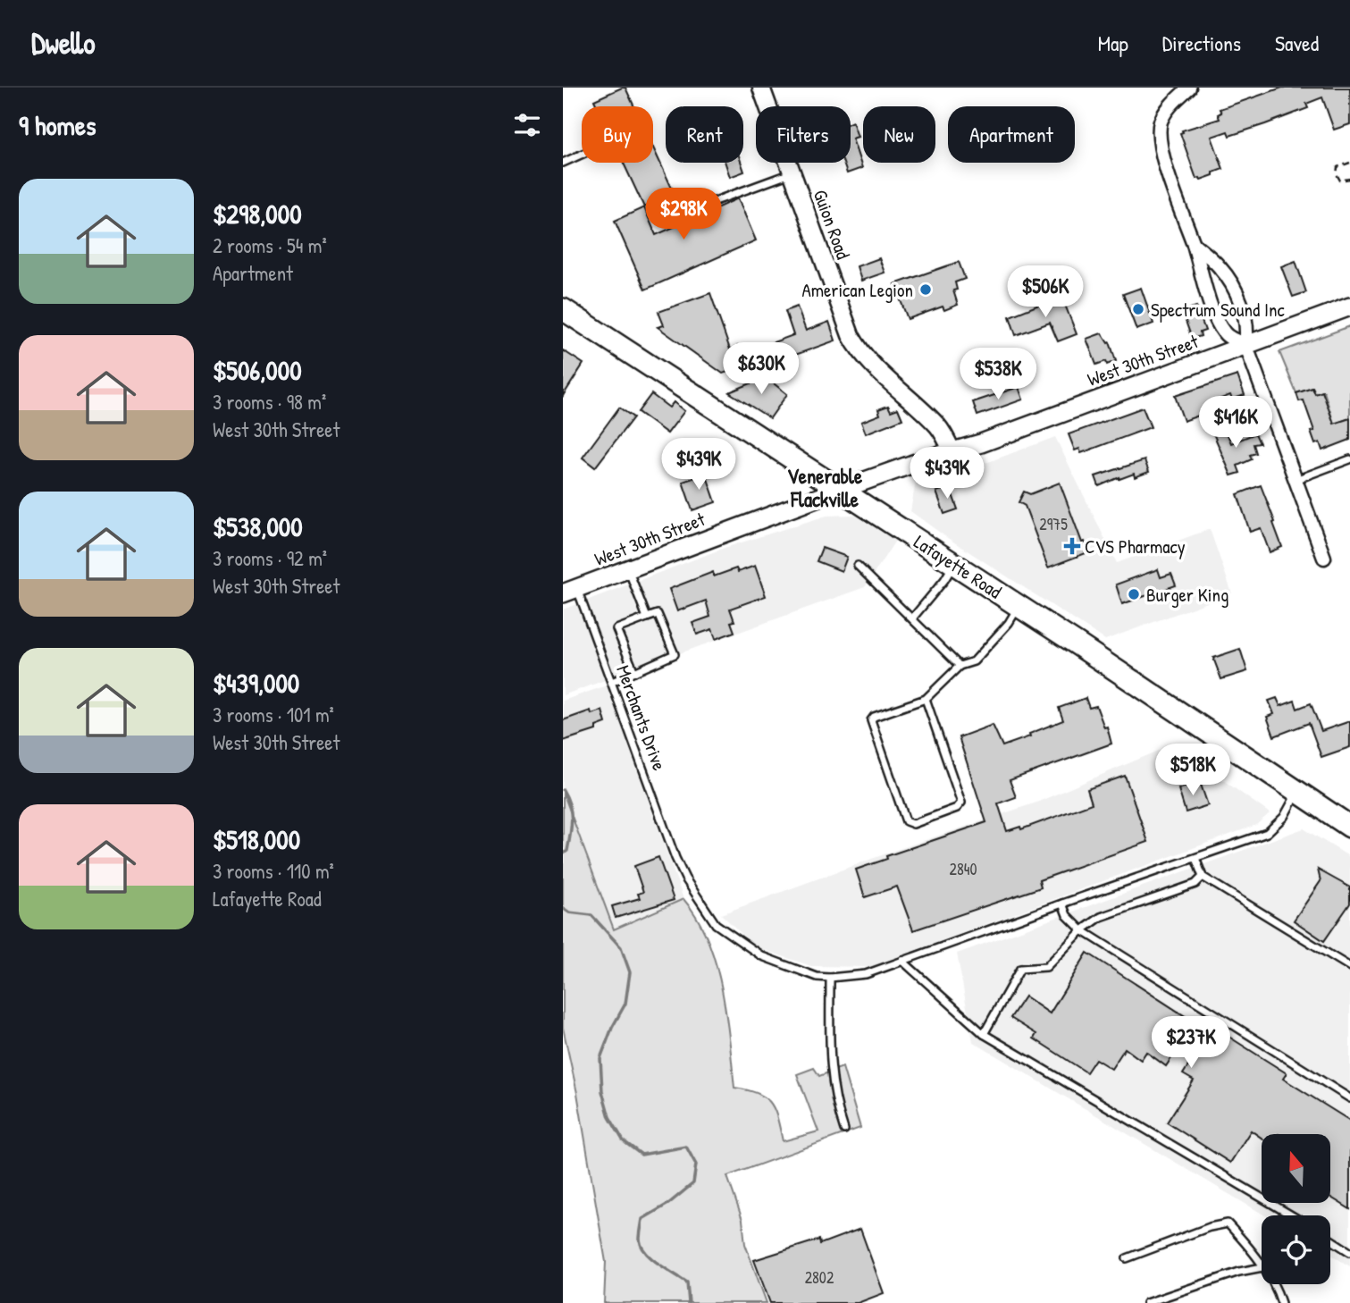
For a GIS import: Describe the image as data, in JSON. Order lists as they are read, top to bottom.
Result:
{
  "streets": {
    "main road": ["West 30th Street", "Lafayette Road"],
    "street": ["Guion Road"],
    "lane": ["Merchants Drive"]
  },
  "crossings": [
    ["Guion Road", "West 30th Street"],
    ["West 30th Street", "Lafayette Road"],
    ["West 30th Street", "Merchants Drive"],
    ["Lafayette Road", "Merchants Drive"]
  ],
  "districts": ["Venerable Flackville"],
  "places": {
    "other": ["American Legion", "Spectrum Sound Inc", "Burger King"],
    "health": ["CVS Pharmacy"]
  },
  "house_numbers": ["2975", "2840", "2802"],
  "north": "top",
  "page": {
    "header": "Dwello",
    "nav": ["Map", "Directions", "Saved"],
    "heading": "9 homes",
    "chip": [
      "Buy",
      "Rent",
      "Filters",
      "New",
      "Apartment"
    ],
    "list": [
      {
        "name": "$298,000",
        "note": "2 rooms · 54 m² · Apartment"
      },
      {
        "name": "$506,000",
        "note": "3 rooms · 98 m² · West 30th Street"
      },
      {
        "name": "$538,000",
        "note": "3 rooms · 92 m² · West 30th Street"
      },
      {
        "name": "$439,000",
        "note": "3 rooms · 101 m² · West 30th Street"
      },
      {
        "name": "$518,000",
        "note": "3 rooms · 110 m² · Lafayette Road"
      }
    ],
    "price": [
      "$298K",
      "$506K",
      "$630K",
      "$538K",
      "$416K",
      "$439K",
      "$439K",
      "$518K",
      "$237K"
    ]
  }
}
